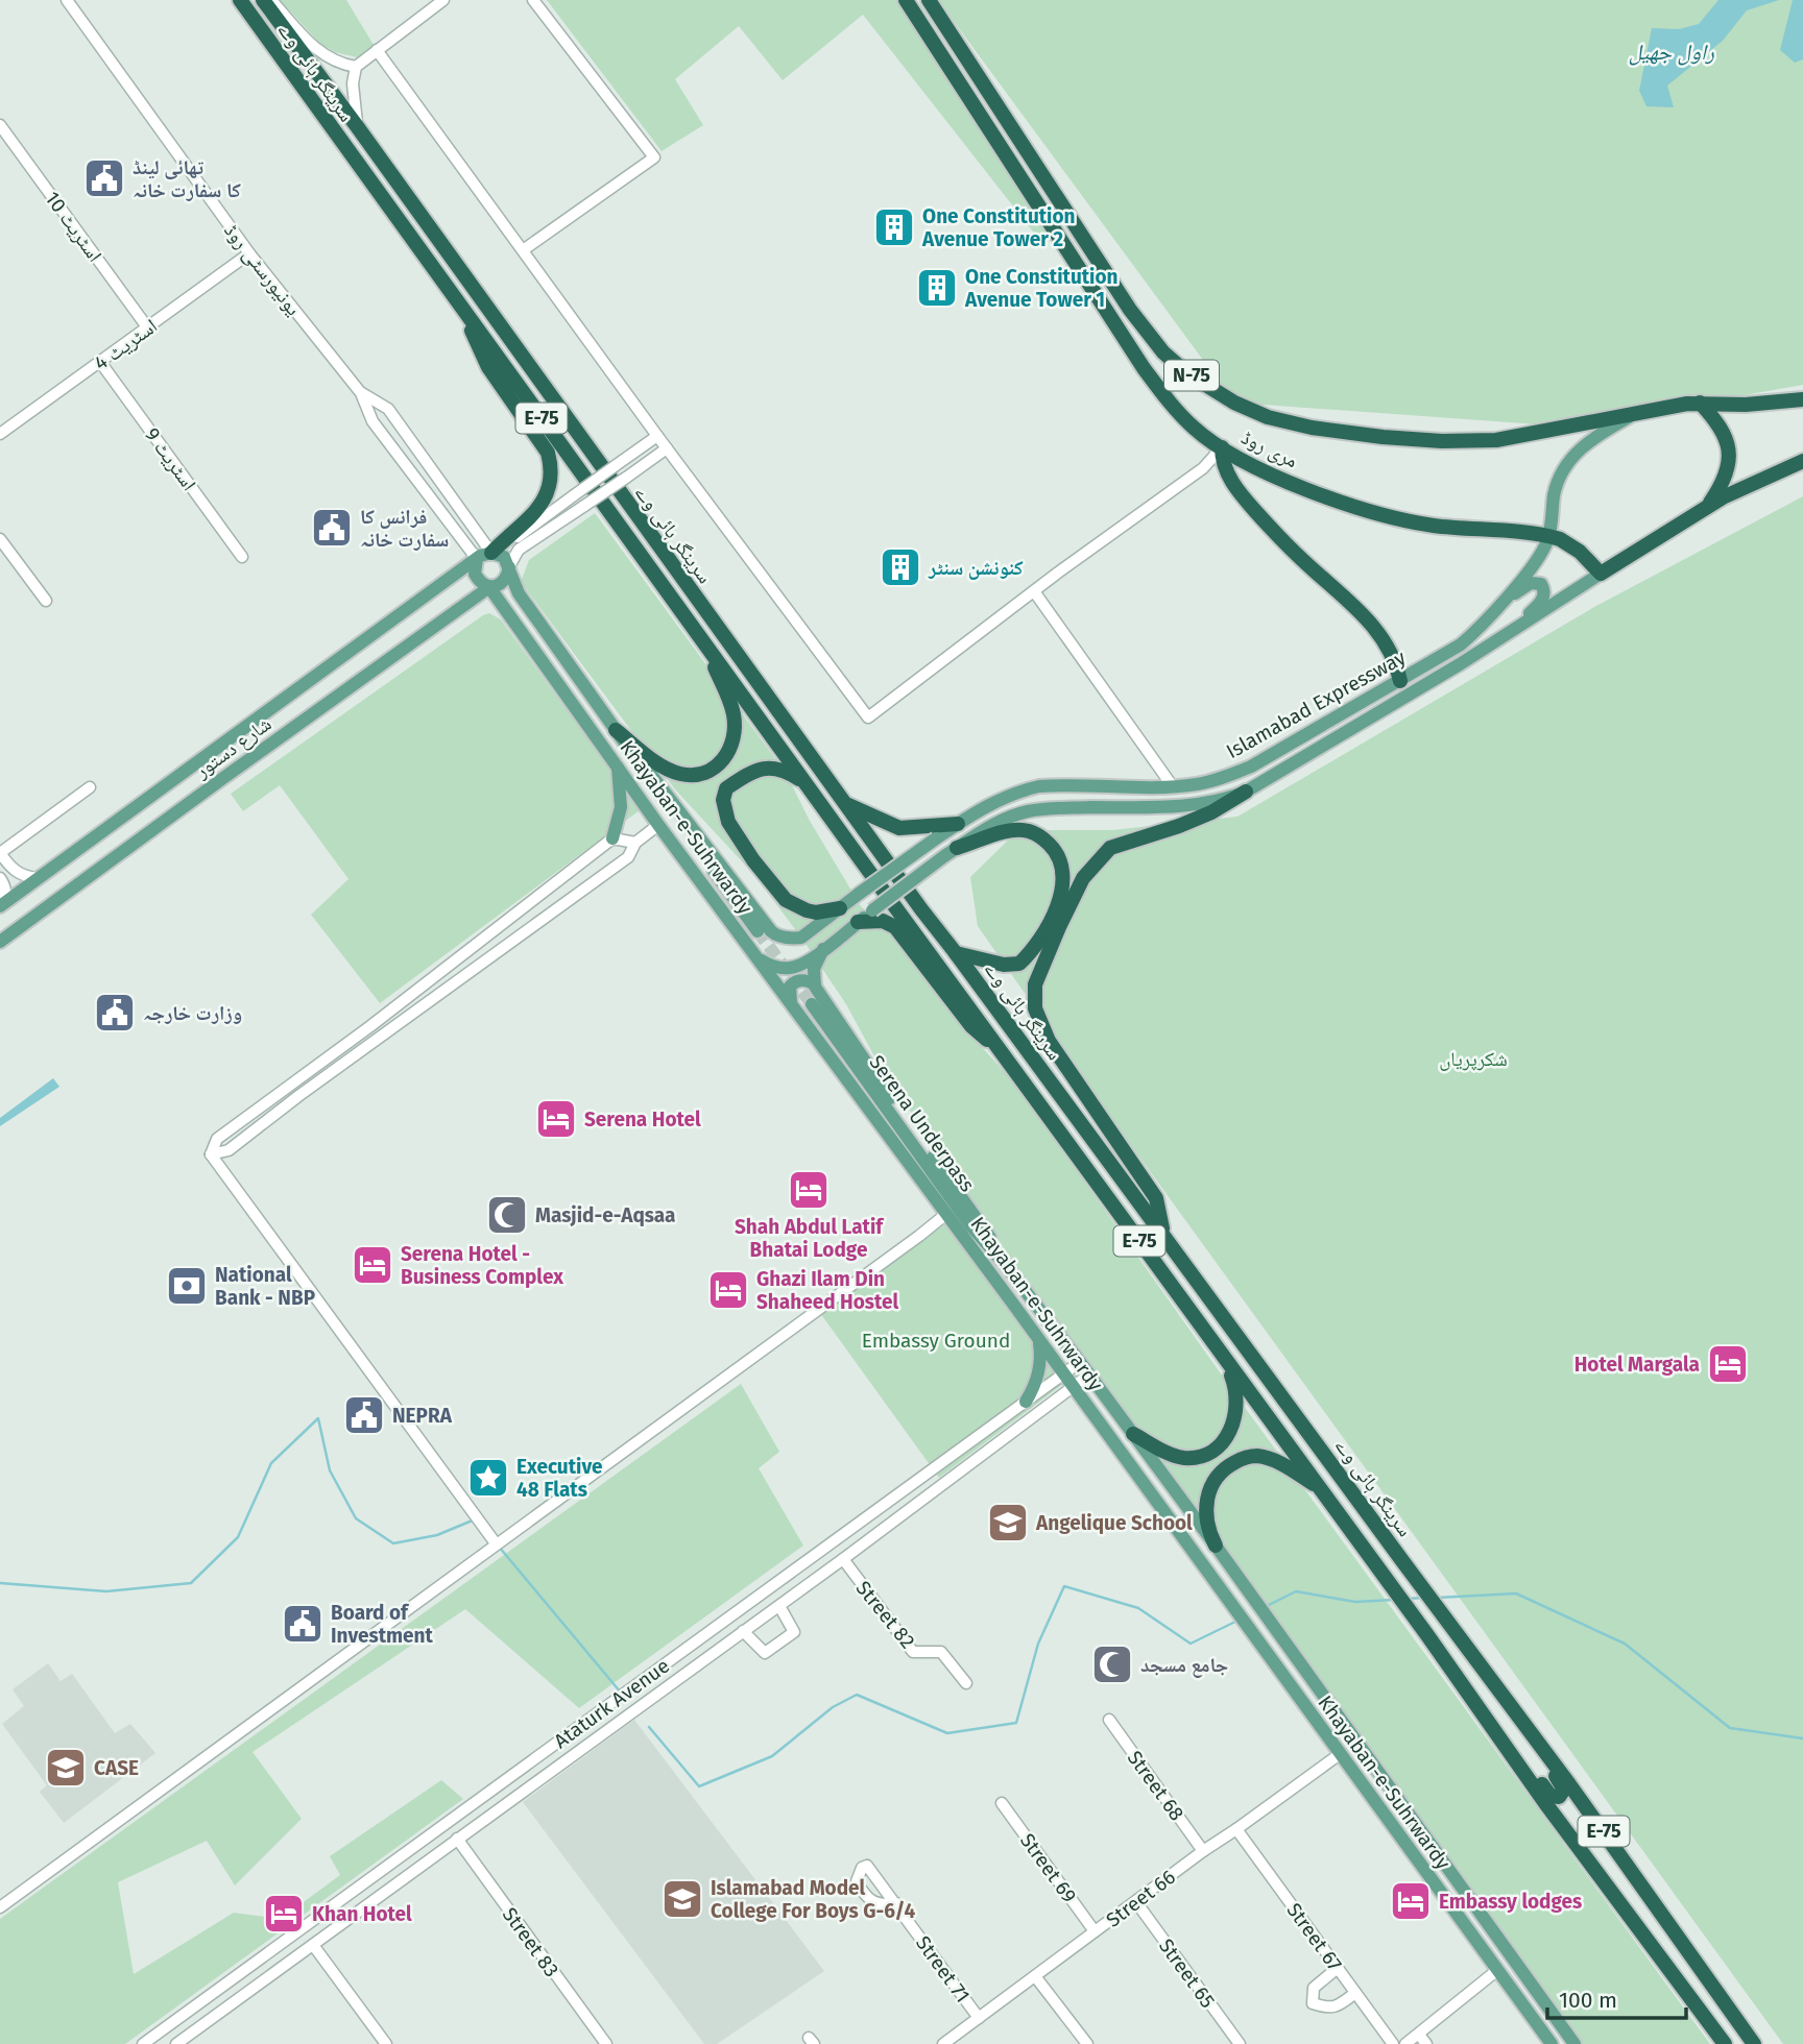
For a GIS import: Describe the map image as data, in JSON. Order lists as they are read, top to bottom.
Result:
{
  "streets": {
    "highway": [
      "سرینگر ہائی وے",
      "N-75",
      "E-75",
      "مری روڈ"
    ],
    "main road": [
      "Islamabad Expressway",
      "شارع دستور",
      "Khayaban-e-Suhrwardy",
      "Serena Underpass"
    ],
    "street": [
      "اسٹریٹ 10",
      "یونیورسٹی روڈ",
      "اسٹریٹ 4",
      "اسٹریٹ 9",
      "Street 82",
      "Ataturk Avenue",
      "Street 68",
      "Street 69",
      "Street 66",
      "Street 67",
      "Street 83",
      "Street 71",
      "Street 65"
    ]
  },
  "crossings": [
    ["اسٹریٹ 10", "اسٹریٹ 4"],
    ["یونیورسٹی روڈ", "اسٹریٹ 4"],
    ["یونیورسٹی روڈ", "شارع دستور"],
    ["یونیورسٹی روڈ", "Khayaban-e-Suhrwardy"],
    ["اسٹریٹ 4", "اسٹریٹ 9"],
    ["مری روڈ", "Islamabad Expressway"],
    ["Islamabad Expressway", "Khayaban-e-Suhrwardy"],
    ["شارع دستور", "Khayaban-e-Suhrwardy"],
    ["Khayaban-e-Suhrwardy", "Serena Underpass"],
    ["Khayaban-e-Suhrwardy", "Ataturk Avenue"],
    ["Khayaban-e-Suhrwardy", "Street 66"],
    ["Street 82", "Ataturk Avenue"],
    ["Ataturk Avenue", "Street 83"],
    ["Street 68", "Street 66"],
    ["Street 69", "Street 66"],
    ["Street 66", "Street 67"],
    ["Street 66", "Street 71"],
    ["Street 66", "Street 65"]
  ],
  "water": ["راول جھیل"],
  "parks": ["شکرپریاں", "Embassy Ground"],
  "places": {
    "public building": [
      "تھائی لینڈ کا سفارت خانہ",
      "فرانس کا سفارت خانہ",
      "وزارت خارجہ",
      "NEPRA",
      "Board of Investment"
    ],
    "building": ["One Constitution Avenue Tower 2", "One Constitution Avenue Tower 1", "کنونشن سنٹر"],
    "hotel": [
      "Serena Hotel",
      "Shah Abdul Latif Bhatai Lodge",
      "Serena Hotel - Business Complex",
      "Ghazi Ilam Din Shaheed Hostel",
      "Hotel Margala",
      "Embassy lodges",
      "Khan Hotel"
    ],
    "mosque": ["Masjid-e-Aqsaa", "جامع مسجد"],
    "bank": ["National Bank - NBP"],
    "place": ["Executive 48 Flats"],
    "school or university": ["Angelique School", "CASE", "Islamabad Model College For Boys G-6/4"]
  },
  "scale_bar": "100 m"
}
